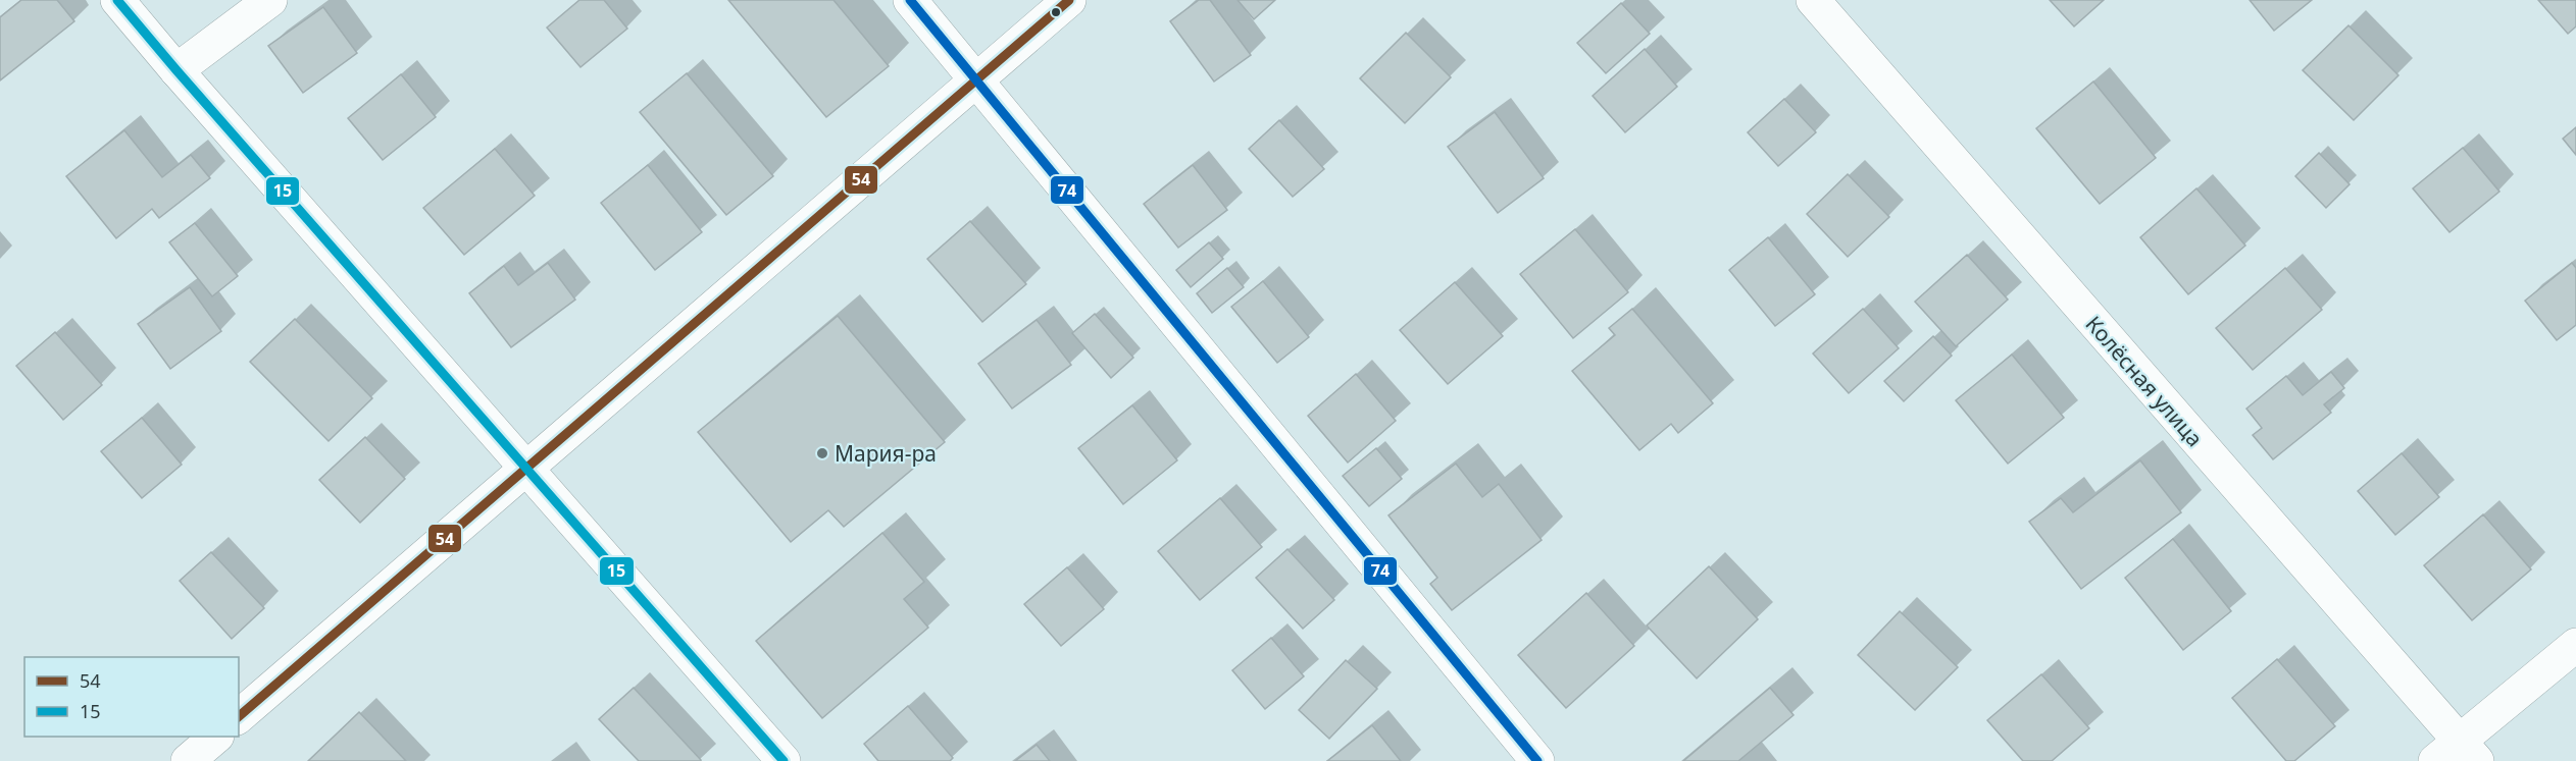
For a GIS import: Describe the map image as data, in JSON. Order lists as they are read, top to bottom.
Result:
{
  "streets": {
    "street": ["Колёсная улица"]
  },
  "places": ["Мария-ра"],
  "lines": ["transit line 54", "transit line 15", "transit line 74"],
  "legend": ["54", "15"]
}
